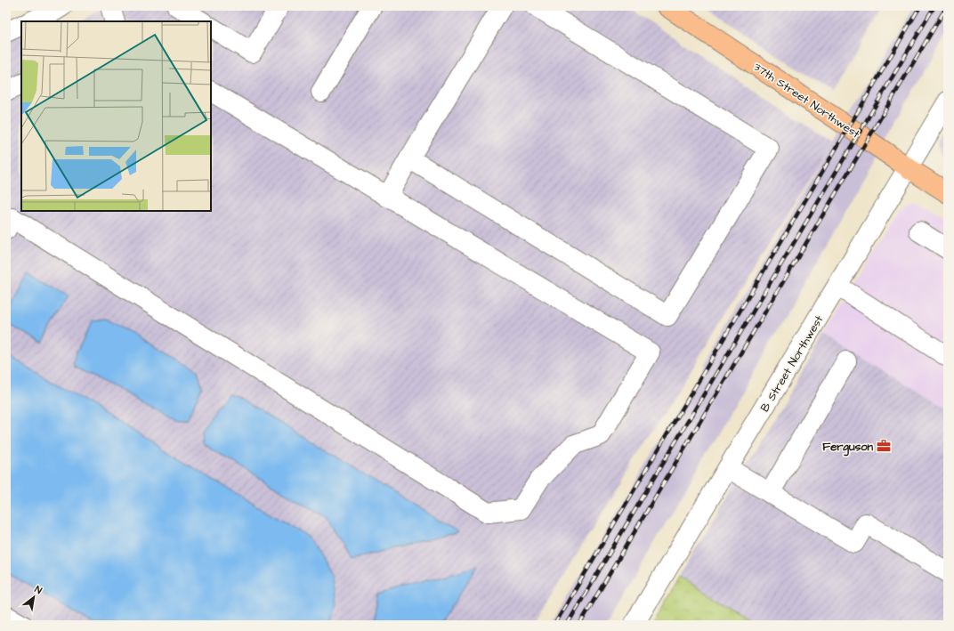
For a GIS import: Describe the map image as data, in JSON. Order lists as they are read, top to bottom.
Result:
{
  "streets": {
    "main road": ["37th Street Northwest"],
    "street": ["B Street Northwest"]
  },
  "crossings": [
    ["37th Street Northwest", "B Street Northwest"]
  ],
  "places": {
    "office": ["Ferguson"]
  },
  "north": "top right"
}
